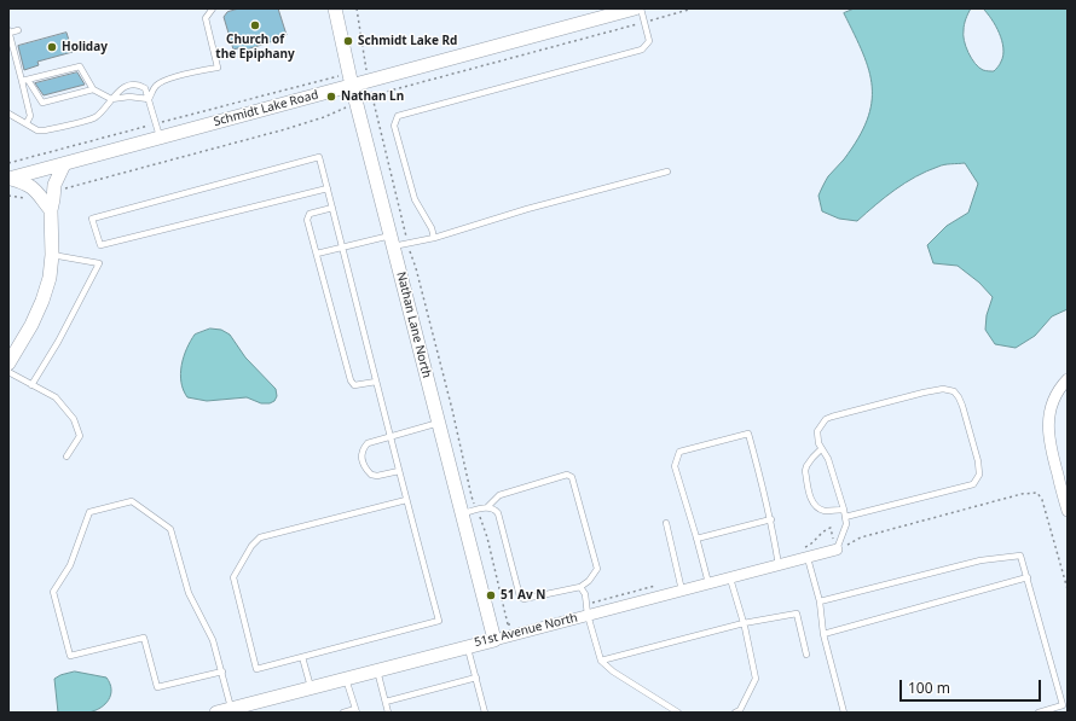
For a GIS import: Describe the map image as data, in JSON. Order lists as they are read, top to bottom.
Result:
{
  "streets": {
    "street": ["Schmidt Lake Road", "Nathan Lane North", "51st Avenue North"]
  },
  "crossings": [
    ["Schmidt Lake Road", "Nathan Lane North"],
    ["Nathan Lane North", "51st Avenue North"]
  ],
  "places": [
    "Church of the Epiphany",
    "Schmidt Lake Rd",
    "Holiday",
    "Nathan Ln",
    "51 Av N"
  ],
  "scale_bar": "100 m"
}
